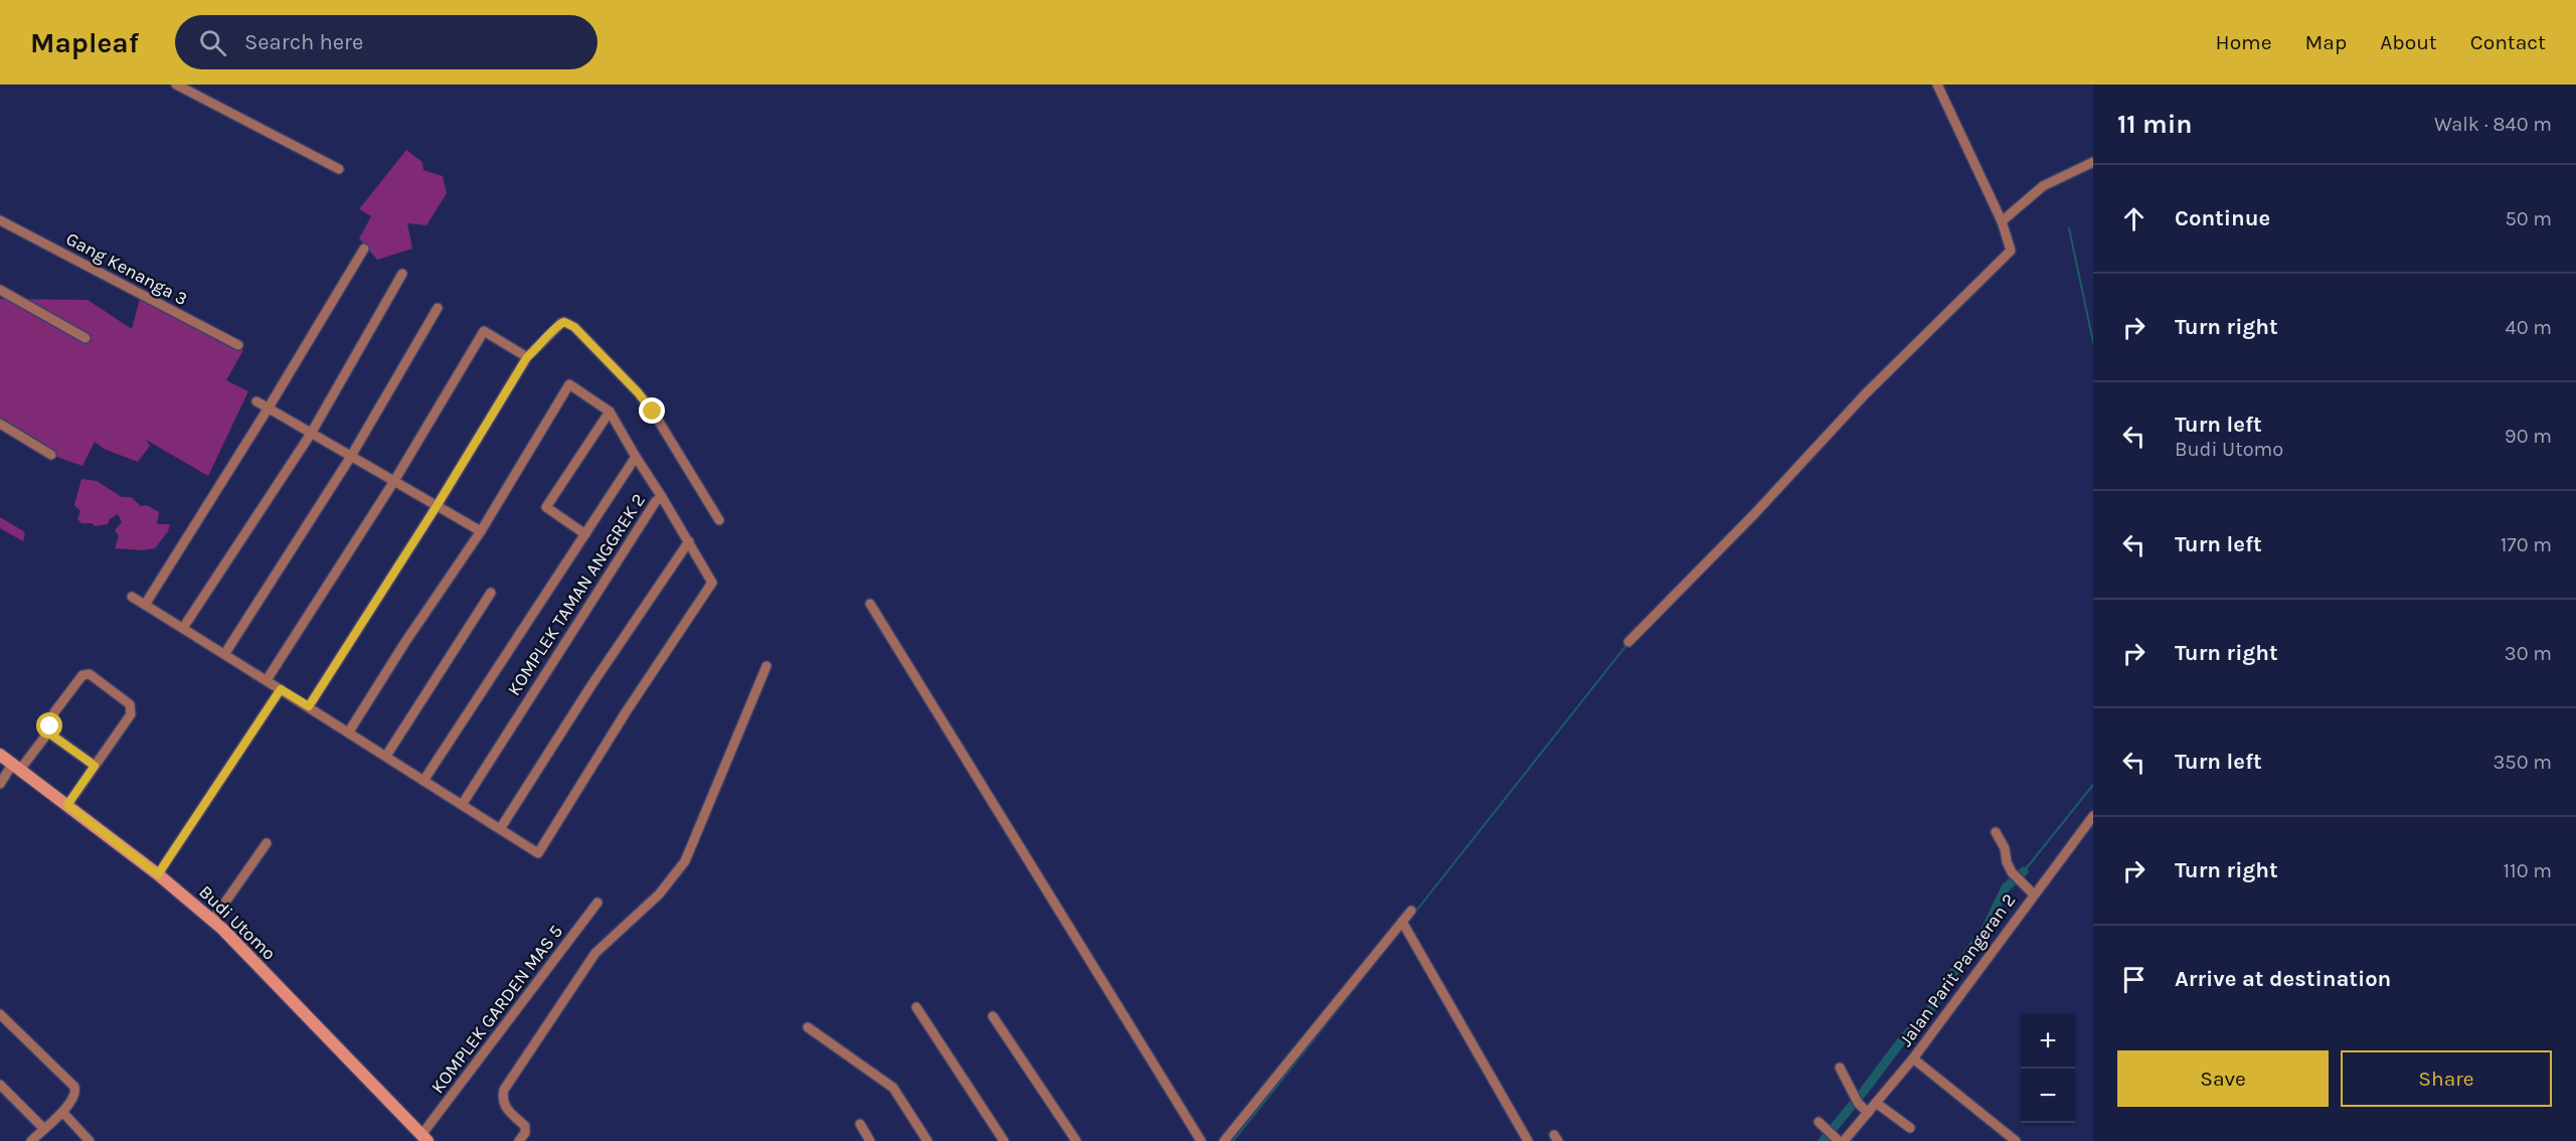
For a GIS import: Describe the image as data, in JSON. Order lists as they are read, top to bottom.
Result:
{
  "streets": {
    "street": [
      "Gang Kenanga 3",
      "KOMPLEK TAMAN ANGGREK 2",
      "Budi Utomo",
      "Jalan Parit Pangeran 2",
      "KOMPLEK GARDEN MAS 5"
    ]
  },
  "crossings": [
    ["Budi Utomo", "KOMPLEK GARDEN MAS 5"]
  ],
  "page": {
    "header": "Mapleaf",
    "search": "Search here",
    "nav": [
      "Home",
      "Map",
      "About",
      "Contact"
    ],
    "heading": ["11 min", "Walk · 840 m"],
    "list": [
      ["Continue", "50 m"],
      ["Turn right", "40 m"],
      ["Turn left", "Budi Utomo", "90 m"],
      ["Turn left", "170 m"],
      ["Turn right", "30 m"],
      ["Turn left", "350 m"],
      ["Turn right", "110 m"],
      "Arrive at destination"
    ],
    "map_buttons": ["+", "−"],
    "buttons": ["Save", "Share"]
  }
}
